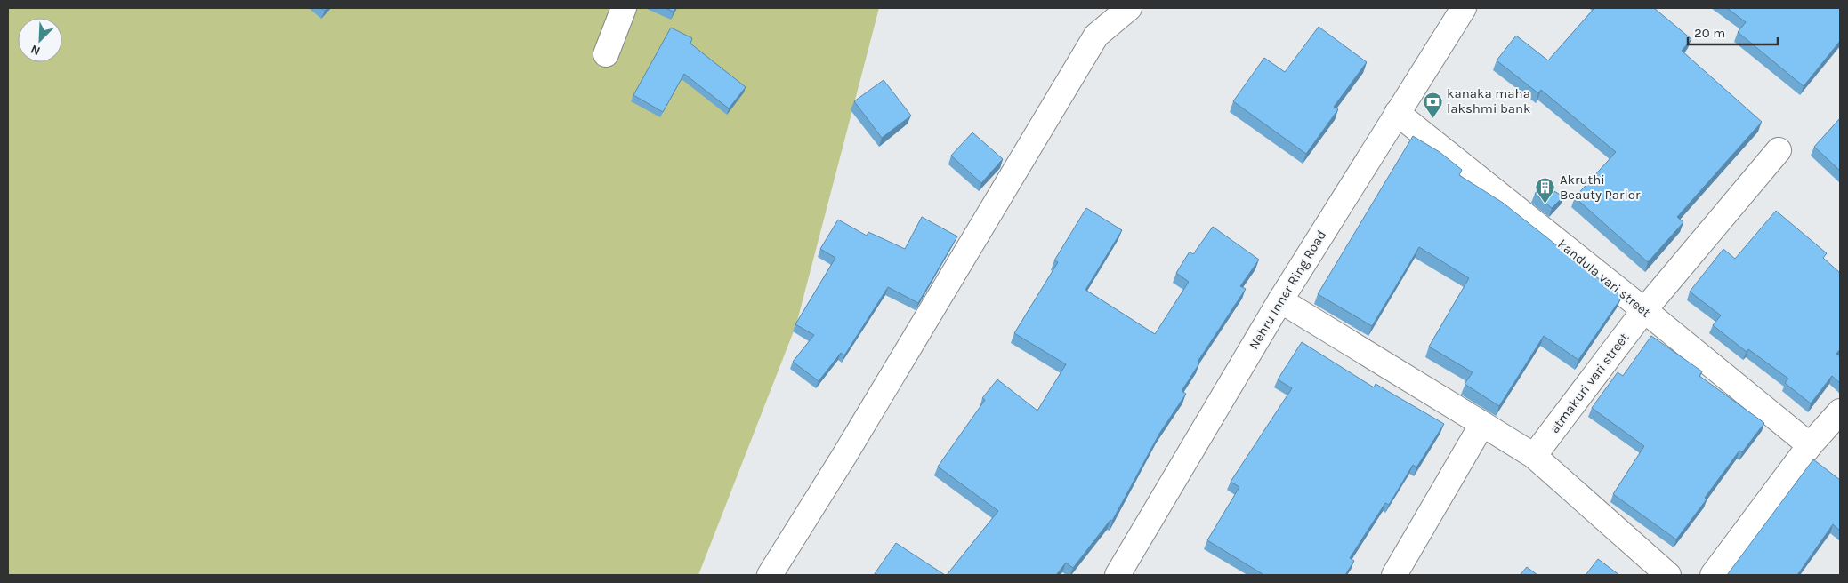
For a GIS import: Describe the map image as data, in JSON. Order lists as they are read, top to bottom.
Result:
{
  "streets": {
    "street": ["kandula vari street", "Nehru Inner Ring Road", "atmakuri vari street"]
  },
  "crossings": [
    ["kandula vari street", "Nehru Inner Ring Road"],
    ["kandula vari street", "atmakuri vari street"]
  ],
  "places": {
    "bank": ["kanaka maha lakshmi bank"],
    "building": ["Akruthi Beauty Parlor"]
  },
  "scale_bar": "20 m",
  "north": "bottom left"
}
